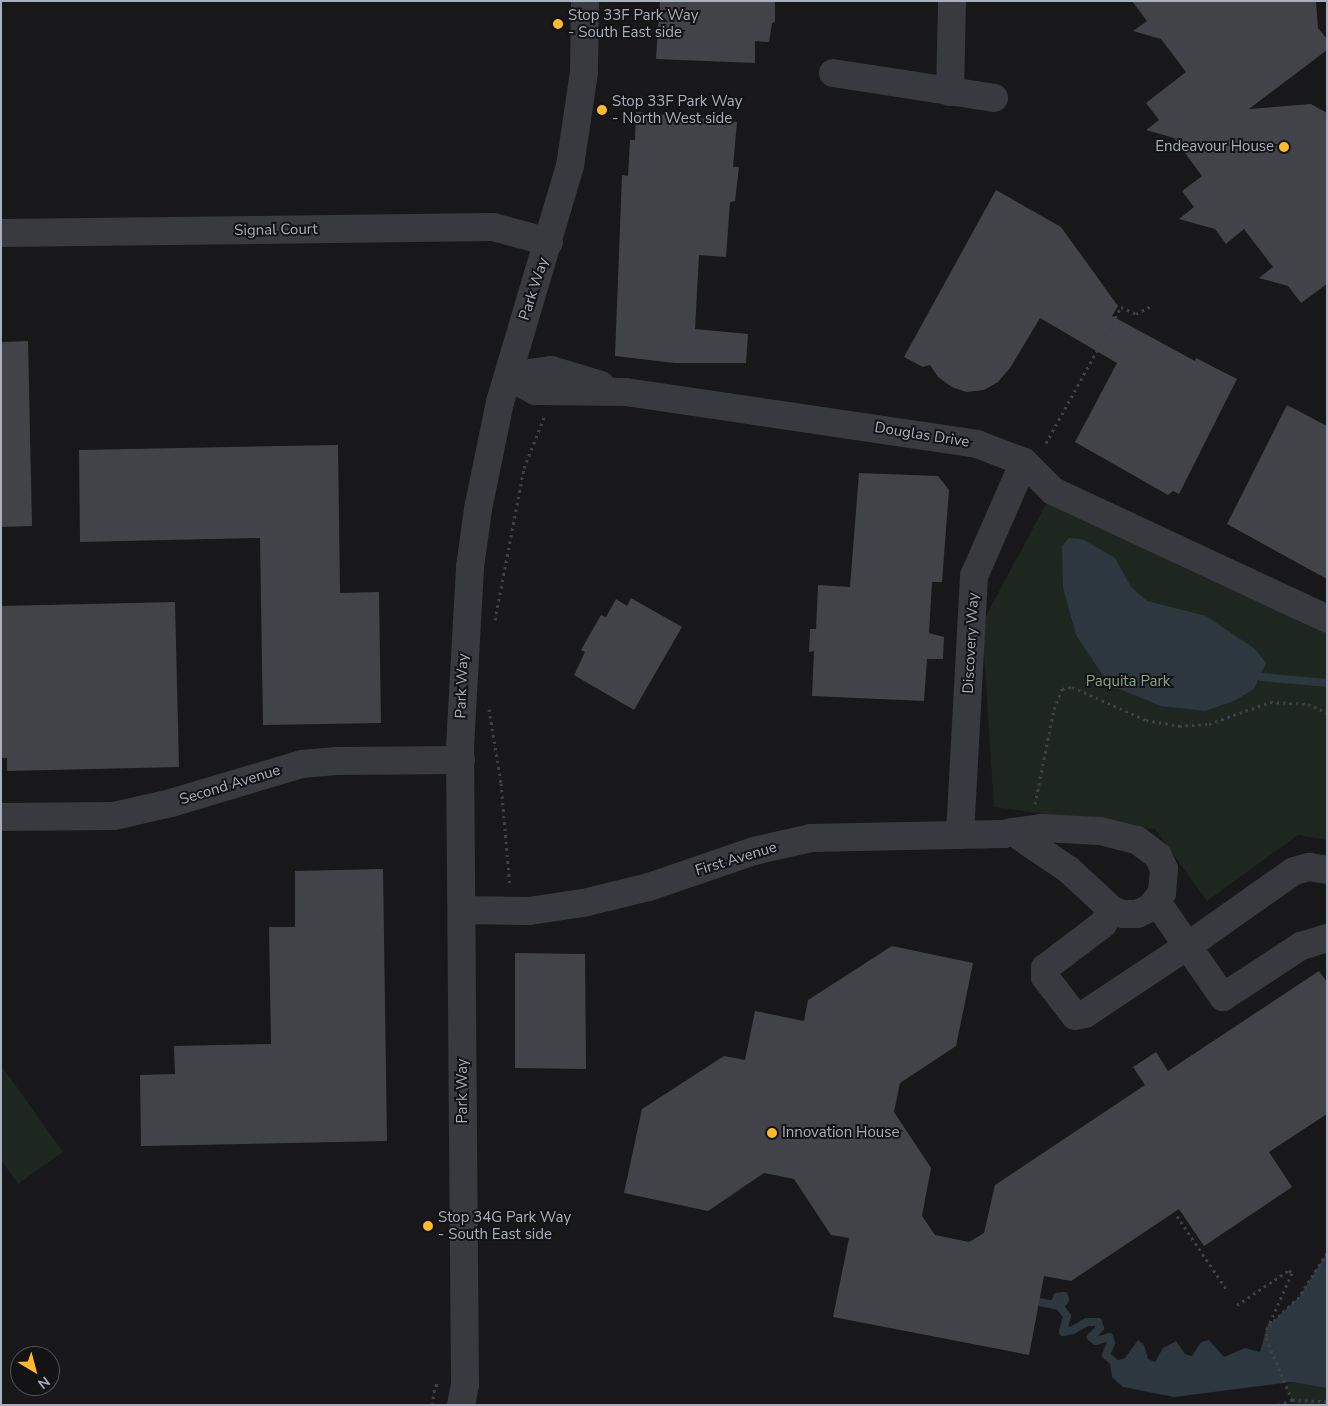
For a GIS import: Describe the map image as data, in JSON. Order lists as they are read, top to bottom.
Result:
{
  "streets": {
    "street": [
      "Signal Court",
      "Park Way",
      "Douglas Drive",
      "Discovery Way",
      "Second Avenue",
      "First Avenue"
    ]
  },
  "crossings": [
    ["Signal Court", "Park Way"],
    ["Park Way", "Douglas Drive"],
    ["Park Way", "Second Avenue"],
    ["Park Way", "First Avenue"],
    ["Douglas Drive", "Discovery Way"],
    ["Discovery Way", "First Avenue"]
  ],
  "parks": ["Paquita Park"],
  "places": [
    "Stop 33F Park Way - South East side",
    "Stop 33F Park Way - North West side",
    "Endeavour House",
    "Innovation House",
    "Stop 34G Park Way - South East side"
  ],
  "north": "bottom right"
}
